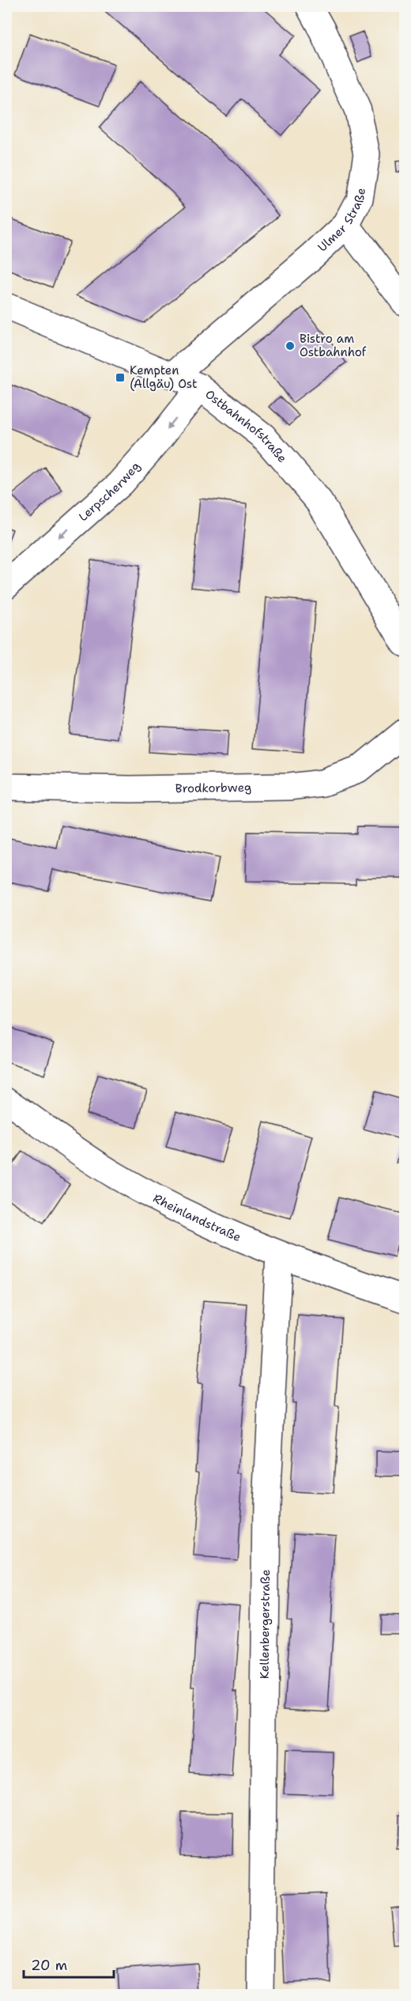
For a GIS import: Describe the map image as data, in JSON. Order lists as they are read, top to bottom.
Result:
{
  "streets": {
    "street": [
      "Ulmer Straße",
      "Ostbahnhofstraße",
      "Lerpscherweg",
      "Brodkorbweg",
      "Rheinlandstraße",
      "Kellenbergerstraße"
    ]
  },
  "crossings": [
    ["Ulmer Straße", "Ostbahnhofstraße"],
    ["Ostbahnhofstraße", "Lerpscherweg"],
    ["Rheinlandstraße", "Kellenbergerstraße"]
  ],
  "one_way": ["Lerpscherweg"],
  "places": {
    "other": ["Bistro am Ostbahnhof"],
    "transit": ["Kempten (Allgäu) Ost"]
  },
  "scale_bar": "20 m"
}
